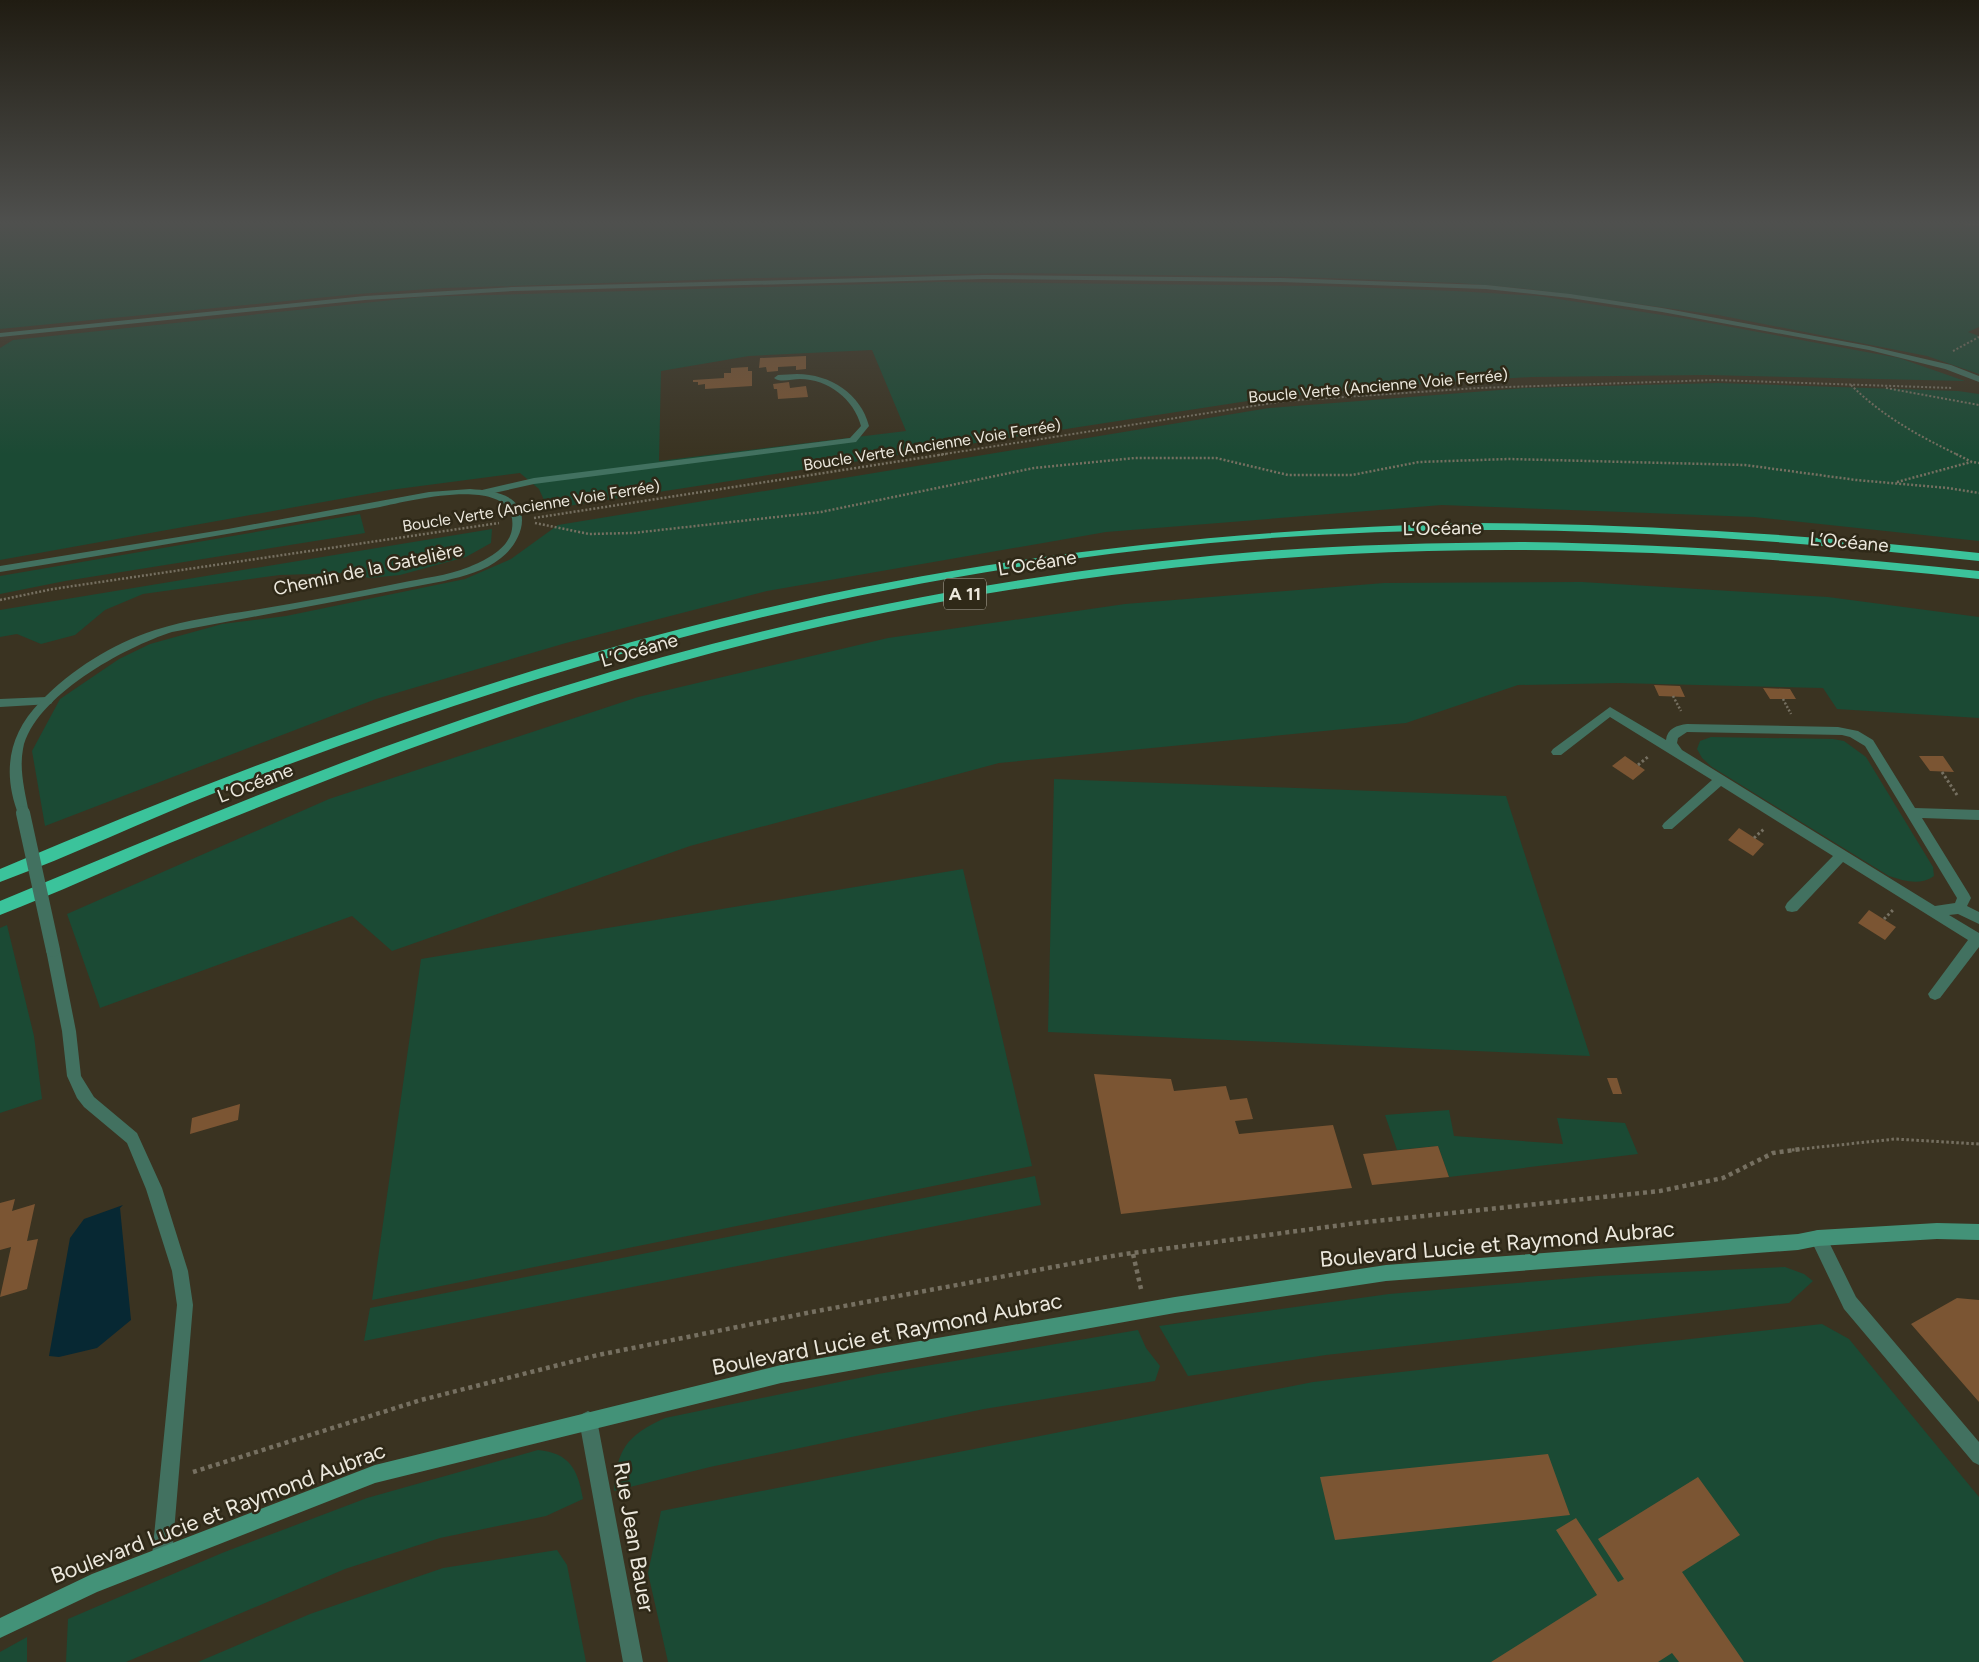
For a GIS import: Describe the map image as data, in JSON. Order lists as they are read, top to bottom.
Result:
{
  "streets": {
    "highway": ["L’Océane", "A 11"],
    "street": ["Chemin de la Gatelière", "Boulevard Lucie et Raymond Aubrac", "Rue Jean Bauer"],
    "path": ["Boucle Verte (Ancienne Voie Ferrée)"]
  },
  "crossings": [
    ["Boucle Verte (Ancienne Voie Ferrée)", "Chemin de la Gatelière"],
    ["Boulevard Lucie et Raymond Aubrac", "Rue Jean Bauer"]
  ]
}
